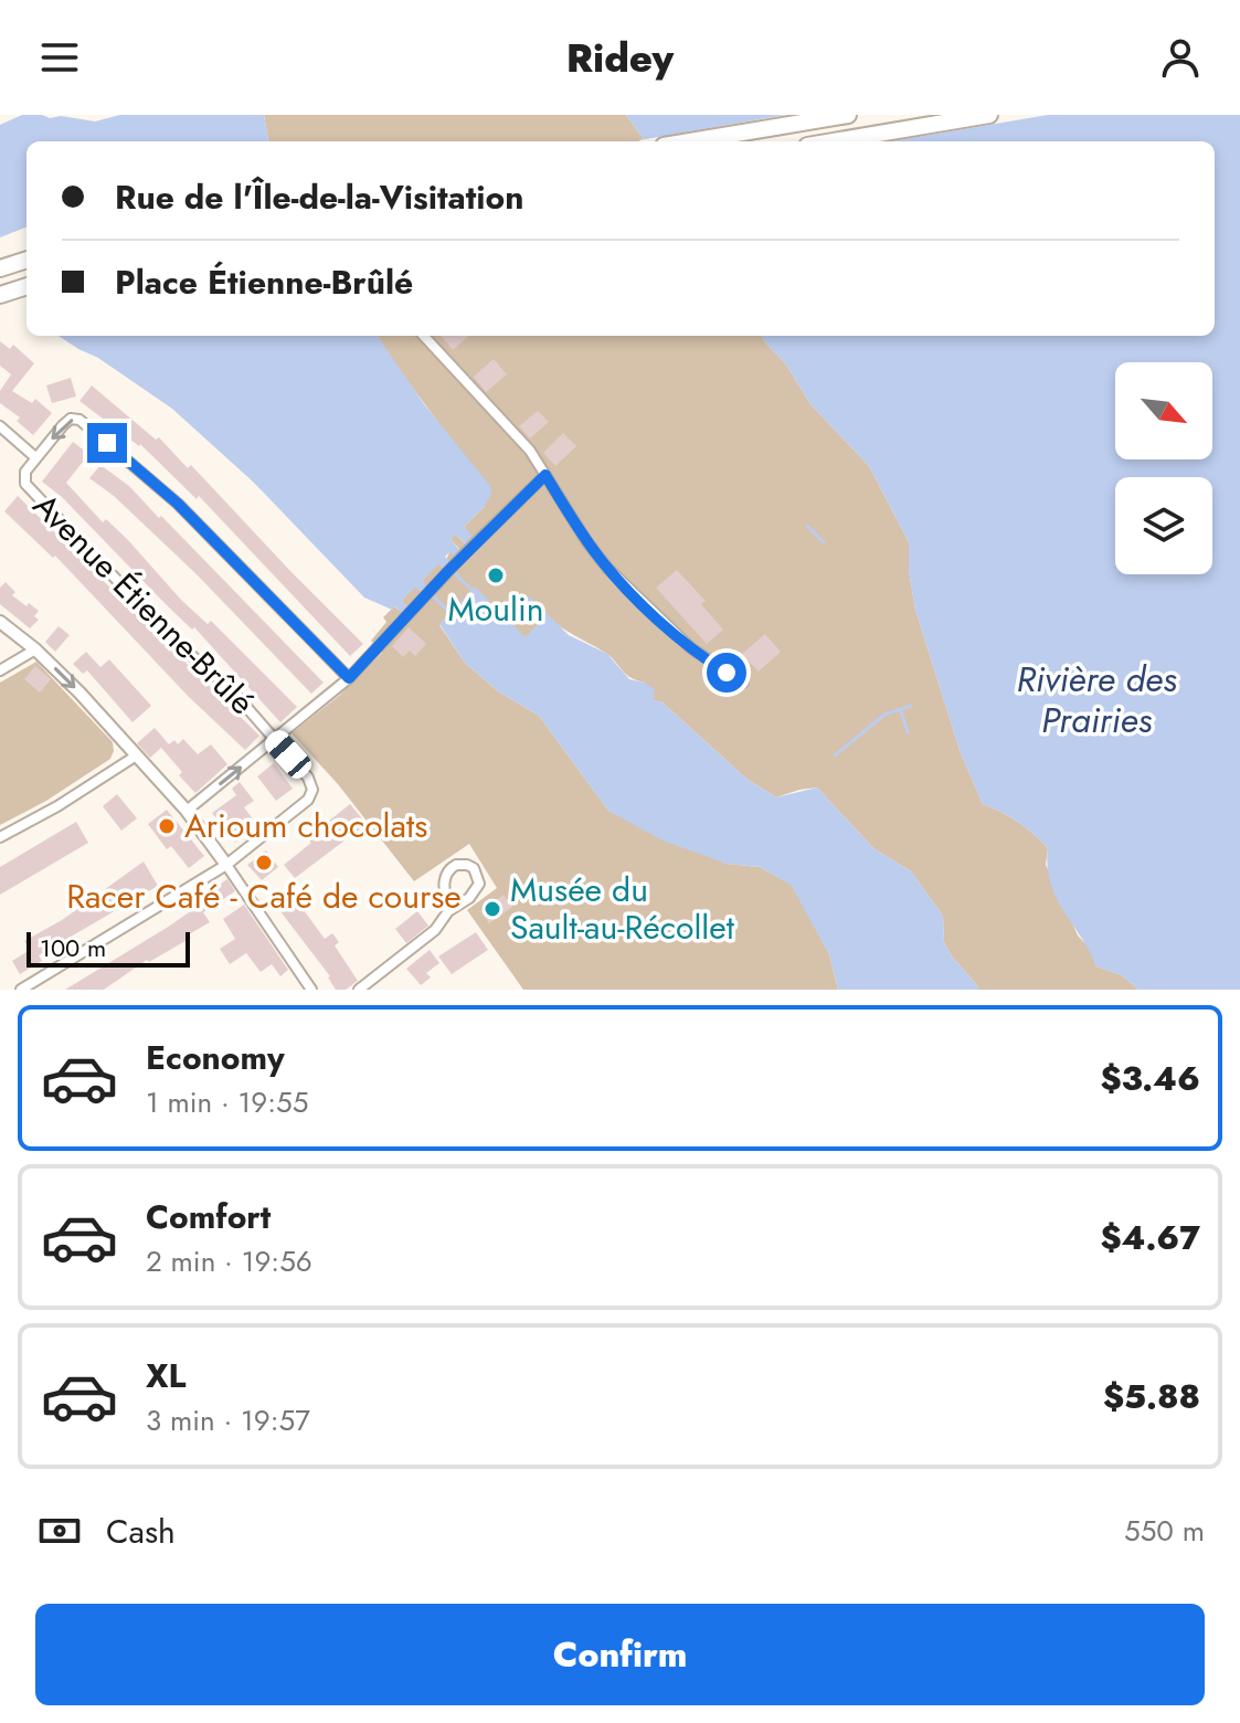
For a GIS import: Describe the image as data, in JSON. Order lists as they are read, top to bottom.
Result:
{
  "streets": {
    "street": ["Avenue Étienne-Brûlé"]
  },
  "water": ["Rivière des Prairies"],
  "places": [
    "Moulin",
    "Arioum chocolats",
    "Racer Café - Café de course",
    "Musée du Sault-au-Récollet"
  ],
  "scale_bar": "100 m",
  "north": "bottom right",
  "page": {
    "header": "Ridey",
    "banner": ["Rue de l'Île-de-la-Visitation", "Place Étienne-Brûlé"],
    "scale": "100 m",
    "list": [
      {
        "name": "Economy",
        "note": "1 min · 19:55",
        "value": "$3.46"
      },
      {
        "name": "Comfort",
        "note": "2 min · 19:56",
        "value": "$4.67"
      },
      {
        "name": "XL",
        "note": "3 min · 19:57",
        "value": "$5.88"
      }
    ],
    "pay": ["Cash", "550 m"],
    "buttons": "Confirm"
  }
}
